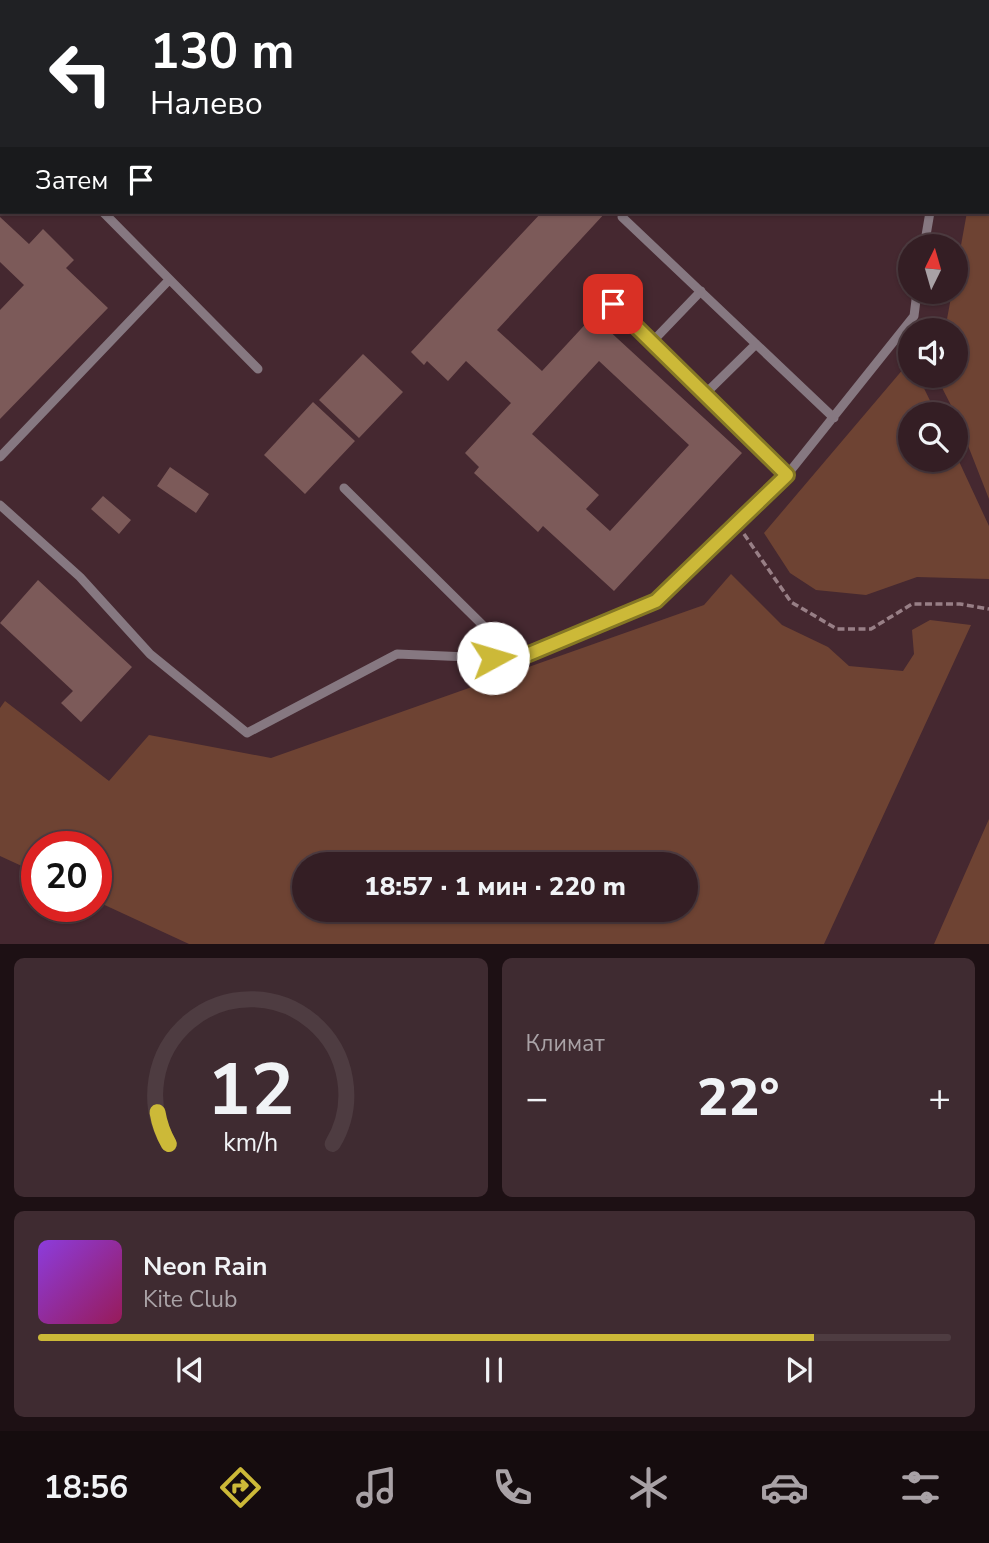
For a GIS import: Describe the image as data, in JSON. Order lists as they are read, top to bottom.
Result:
{
  "north": "top",
  "page": {
    "turn": ["130 m", "Налево"],
    "then": "Затем",
    "limit": "20",
    "trip": "18:57 · 1 мин · 220 m",
    "tile": "Климат",
    "heat": ["−", "22°", "+"],
    "song": ["Neon Rain", "Kite Club"],
    "tabs": "18:56",
    "gauge": ["12", "km/h"]
  }
}
